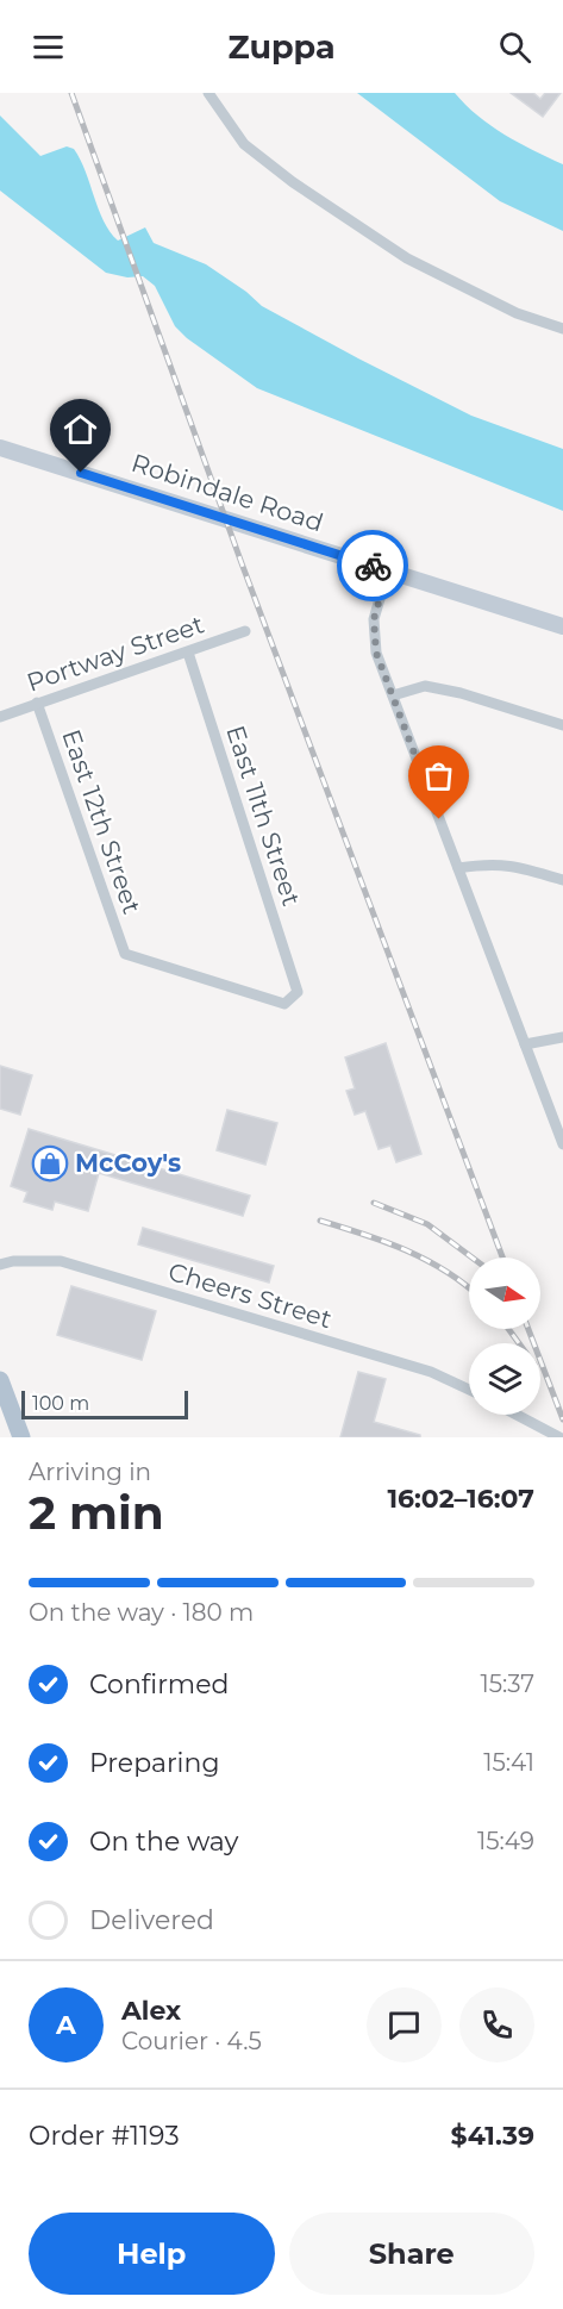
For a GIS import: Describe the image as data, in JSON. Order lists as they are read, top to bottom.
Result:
{
  "streets": {
    "street": [
      "Robindale Road",
      "Portway Street",
      "East 11th Street",
      "East 12th Street",
      "Cheers Street"
    ]
  },
  "crossings": [
    ["Portway Street", "East 11th Street"],
    ["Portway Street", "East 12th Street"],
    ["East 11th Street", "East 12th Street"]
  ],
  "places": {
    "shop": ["McCoy's"]
  },
  "scale_bar": "100 m",
  "north": "right",
  "page": {
    "header": "Zuppa",
    "scale": "100 m",
    "heading": ["2 min", "Arriving in", "16:02–16:07"],
    "panel": [
      "Alex",
      "Courier · 4.5",
      "Order #1193",
      "$41.39"
    ],
    "bar": "On the way · 180 m",
    "list": [
      ["Confirmed", "15:37"],
      ["Preparing", "15:41"],
      ["On the way", "15:49"],
      "Delivered"
    ],
    "round": "A",
    "buttons": ["Help", "Share"]
  }
}
